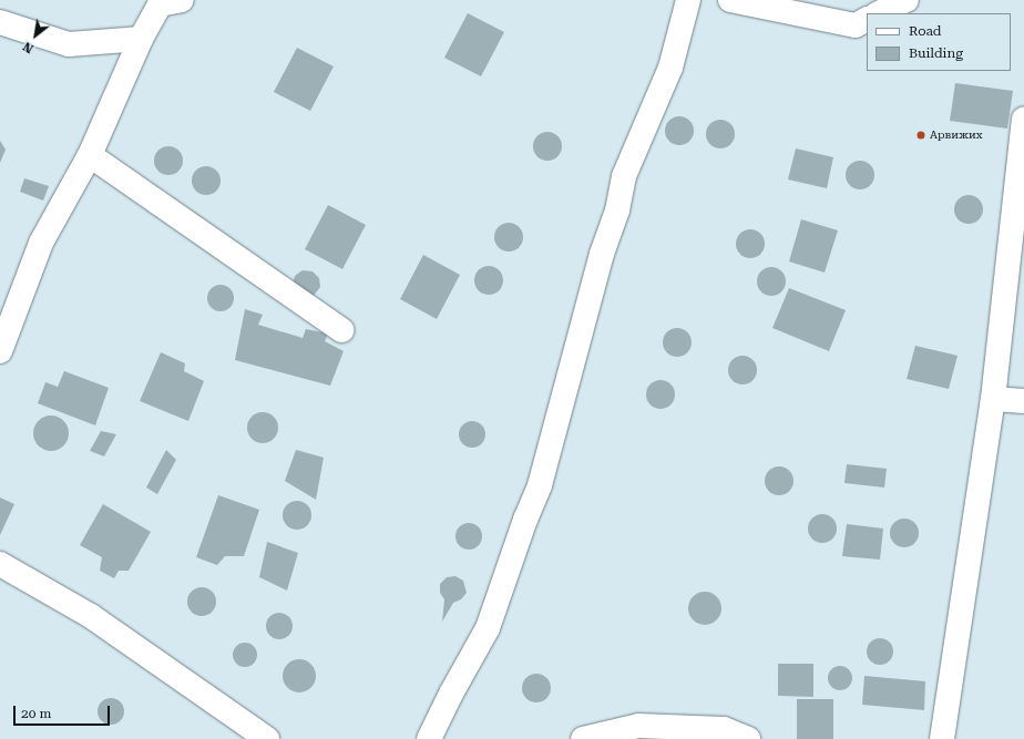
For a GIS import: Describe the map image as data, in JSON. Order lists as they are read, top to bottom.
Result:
{
  "places": ["Арвижих"],
  "legend": ["Road", "Building"],
  "scale_bar": "20 m",
  "north": "bottom left"
}
